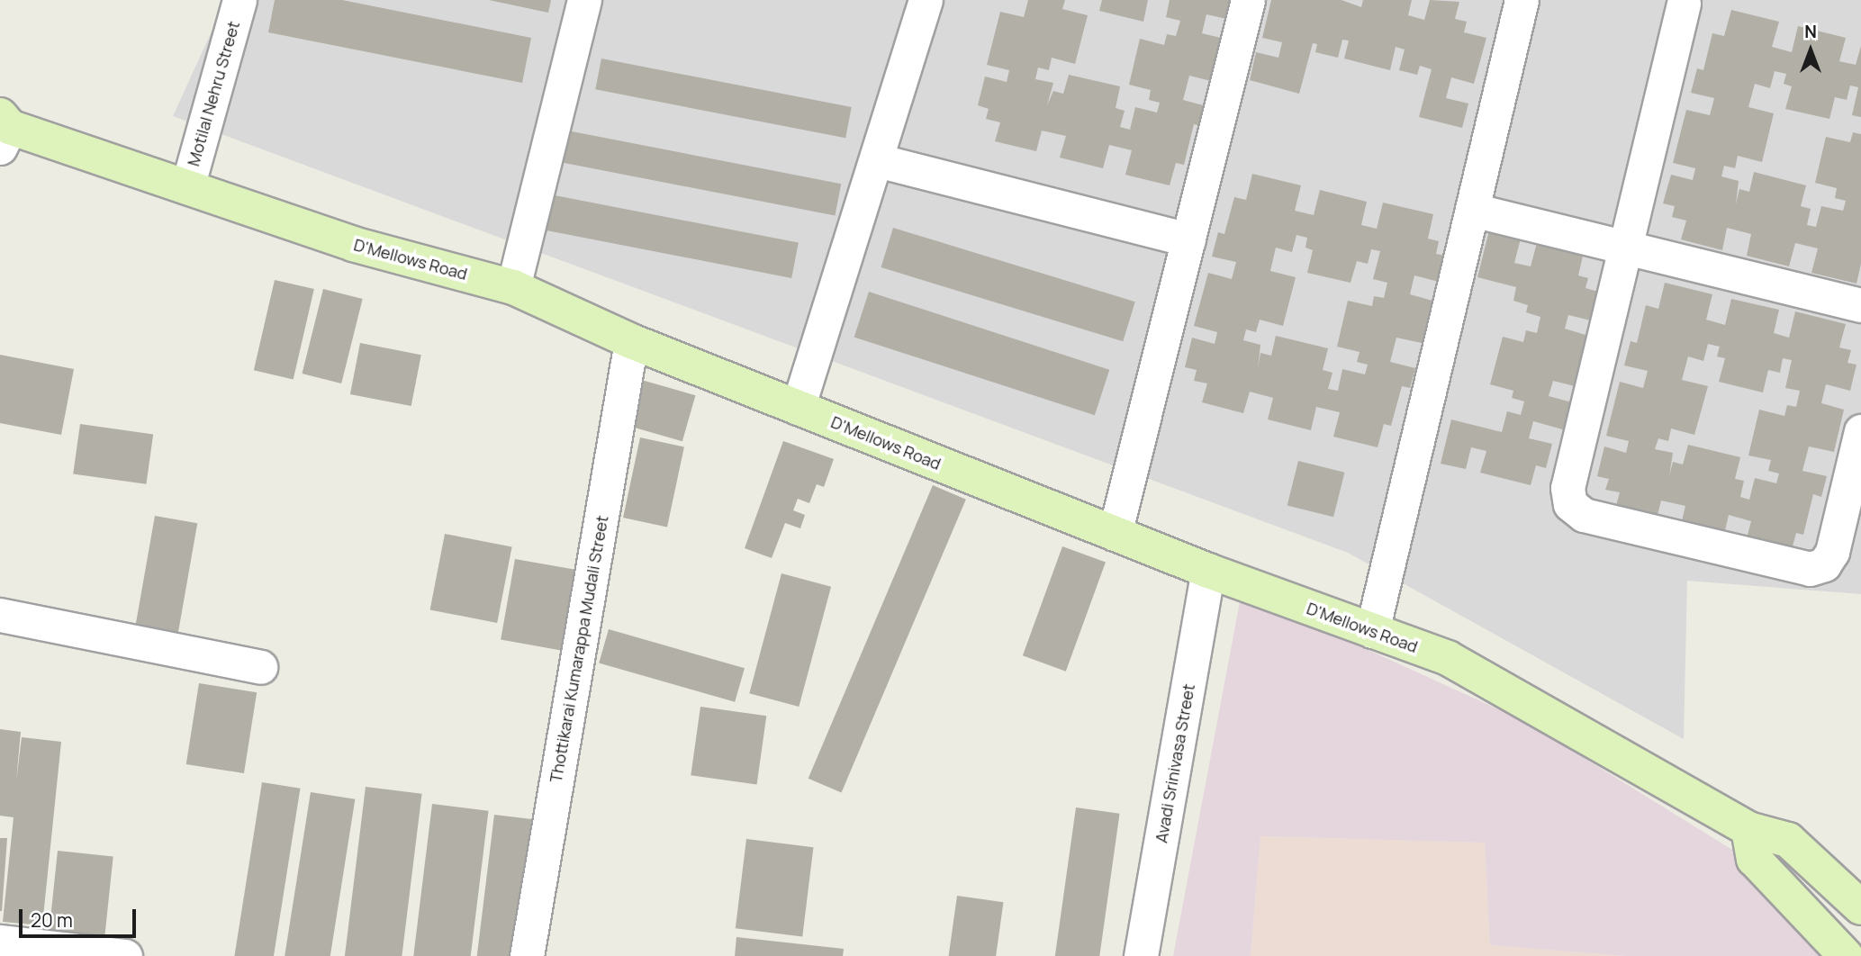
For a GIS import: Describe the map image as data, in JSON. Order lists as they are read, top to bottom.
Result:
{
  "streets": {
    "main road": ["D'Mellows Road"],
    "street": ["Motilal Nehru Street", "Thottikarai Kumarappa Mudali Street", "Avadi Srinivasa Street"]
  },
  "crossings": [
    ["Motilal Nehru Street", "D'Mellows Road"],
    ["D'Mellows Road", "Thottikarai Kumarappa Mudali Street"],
    ["D'Mellows Road", "Avadi Srinivasa Street"]
  ],
  "scale_bar": "20 m",
  "north": "top"
}
